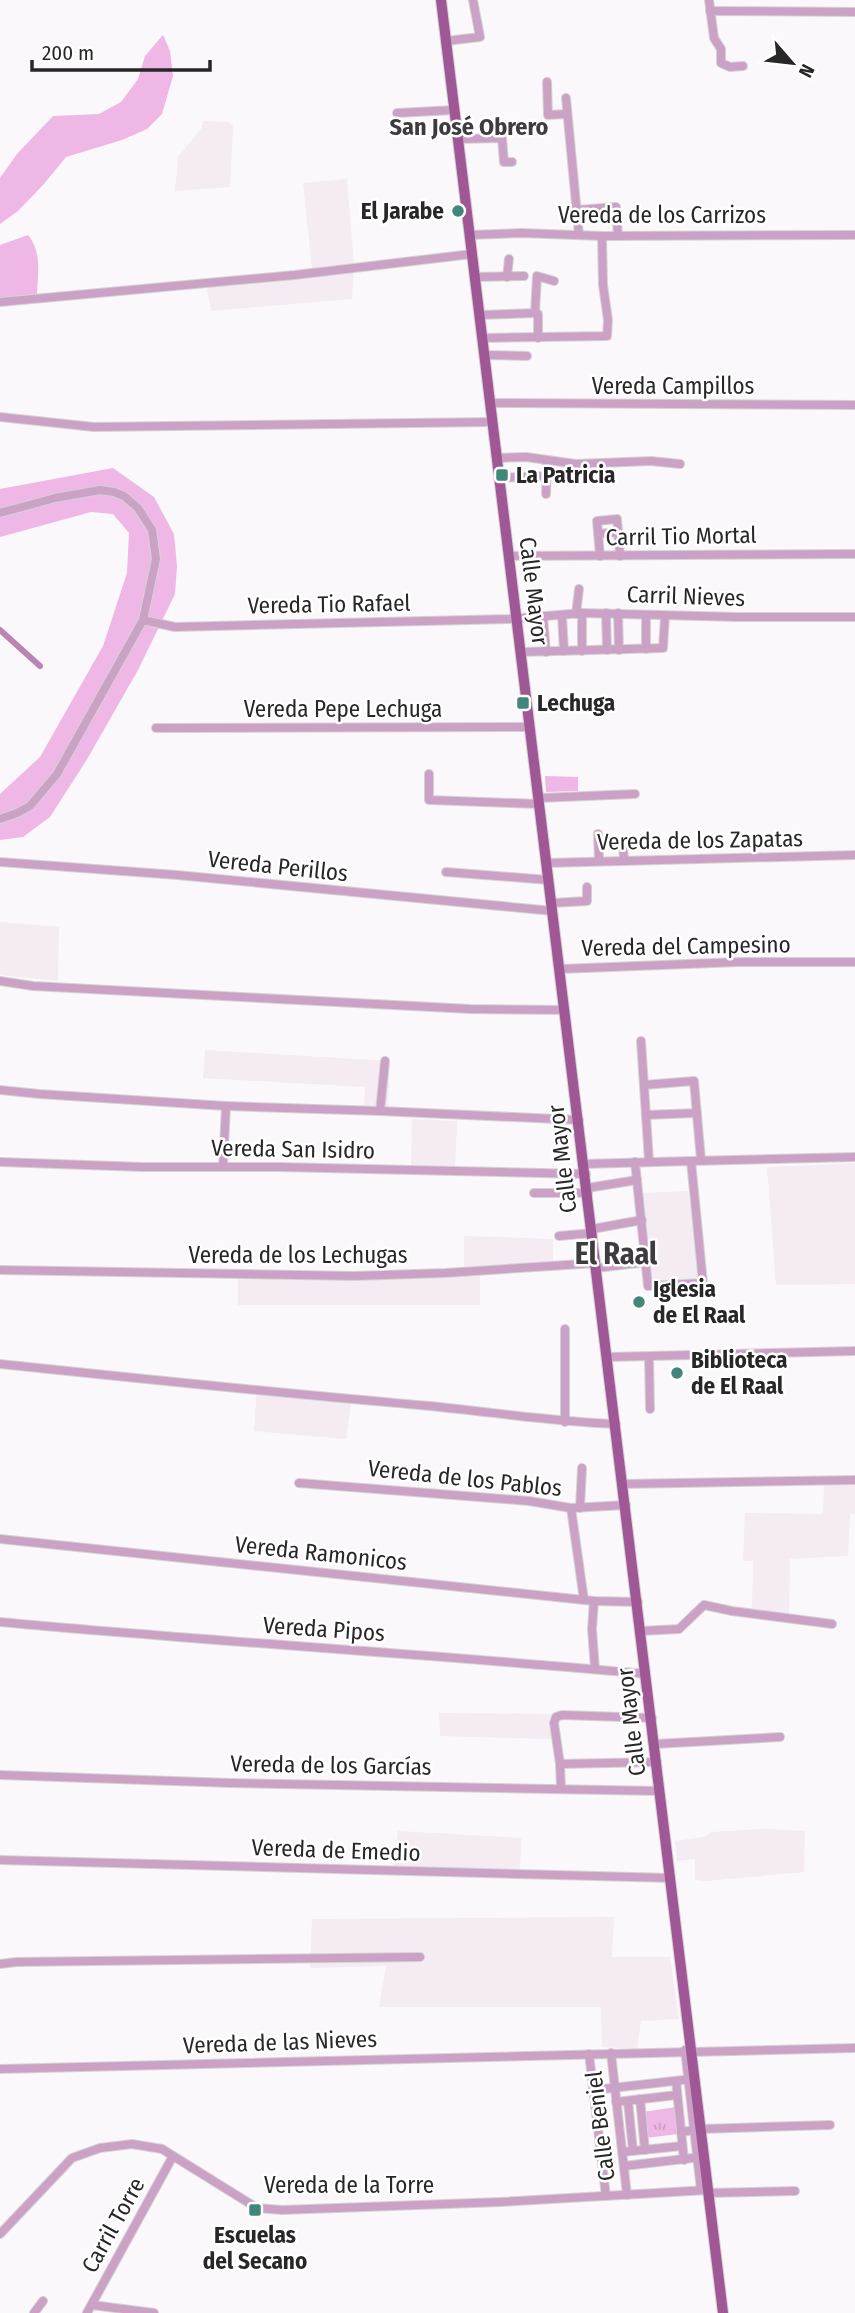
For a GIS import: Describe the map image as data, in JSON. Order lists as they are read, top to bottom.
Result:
{
  "streets": {
    "main road": ["Calle Mayor"],
    "street": [
      "Vereda de los Carrizos",
      "Vereda Campillos",
      "Carril Tio Mortal",
      "Carril Nieves",
      "Vereda Tio Rafael",
      "Vereda Pepe Lechuga",
      "Vereda de los Zapatas",
      "Vereda Perillos",
      "Vereda del Campesino",
      "Vereda San Isidro",
      "Vereda de los Lechugas",
      "Vereda de los Pablos",
      "Vereda Ramonicos",
      "Vereda Pipos",
      "Vereda de los Garcías",
      "Vereda de Emedio",
      "Vereda de las Nieves",
      "Calle Beniel",
      "Vereda de la Torre",
      "Carril Torre"
    ]
  },
  "crossings": [
    ["Vereda de los Carrizos", "Calle Mayor"],
    ["Vereda Campillos", "Calle Mayor"],
    ["Carril Tio Mortal", "Calle Mayor"],
    ["Calle Mayor", "Carril Nieves"],
    ["Calle Mayor", "Vereda Tio Rafael"],
    ["Calle Mayor", "Vereda Pepe Lechuga"],
    ["Calle Mayor", "Vereda de los Zapatas"],
    ["Calle Mayor", "Vereda Perillos"],
    ["Calle Mayor", "Vereda del Campesino"],
    ["Calle Mayor", "Vereda San Isidro"],
    ["Calle Mayor", "Vereda de los Lechugas"],
    ["Calle Mayor", "Vereda de los Pablos"],
    ["Calle Mayor", "Vereda Ramonicos"],
    ["Calle Mayor", "Vereda Pipos"],
    ["Calle Mayor", "Vereda de los Garcías"],
    ["Calle Mayor", "Vereda de Emedio"],
    ["Calle Mayor", "Vereda de las Nieves"],
    ["Calle Mayor", "Vereda de la Torre"],
    ["Carril Nieves", "Vereda Tio Rafael"],
    ["Vereda de las Nieves", "Calle Beniel"],
    ["Calle Beniel", "Vereda de la Torre"],
    ["Vereda de la Torre", "Carril Torre"]
  ],
  "districts": ["San José Obrero", "El Raal"],
  "places": {
    "other": ["El Jarabe", "Iglesia de El Raal", "Biblioteca de El Raal"],
    "transit": ["La Patricia", "Lechuga", "Escuelas del Secano"]
  },
  "scale_bar": "200 m",
  "north": "bottom right"
}
